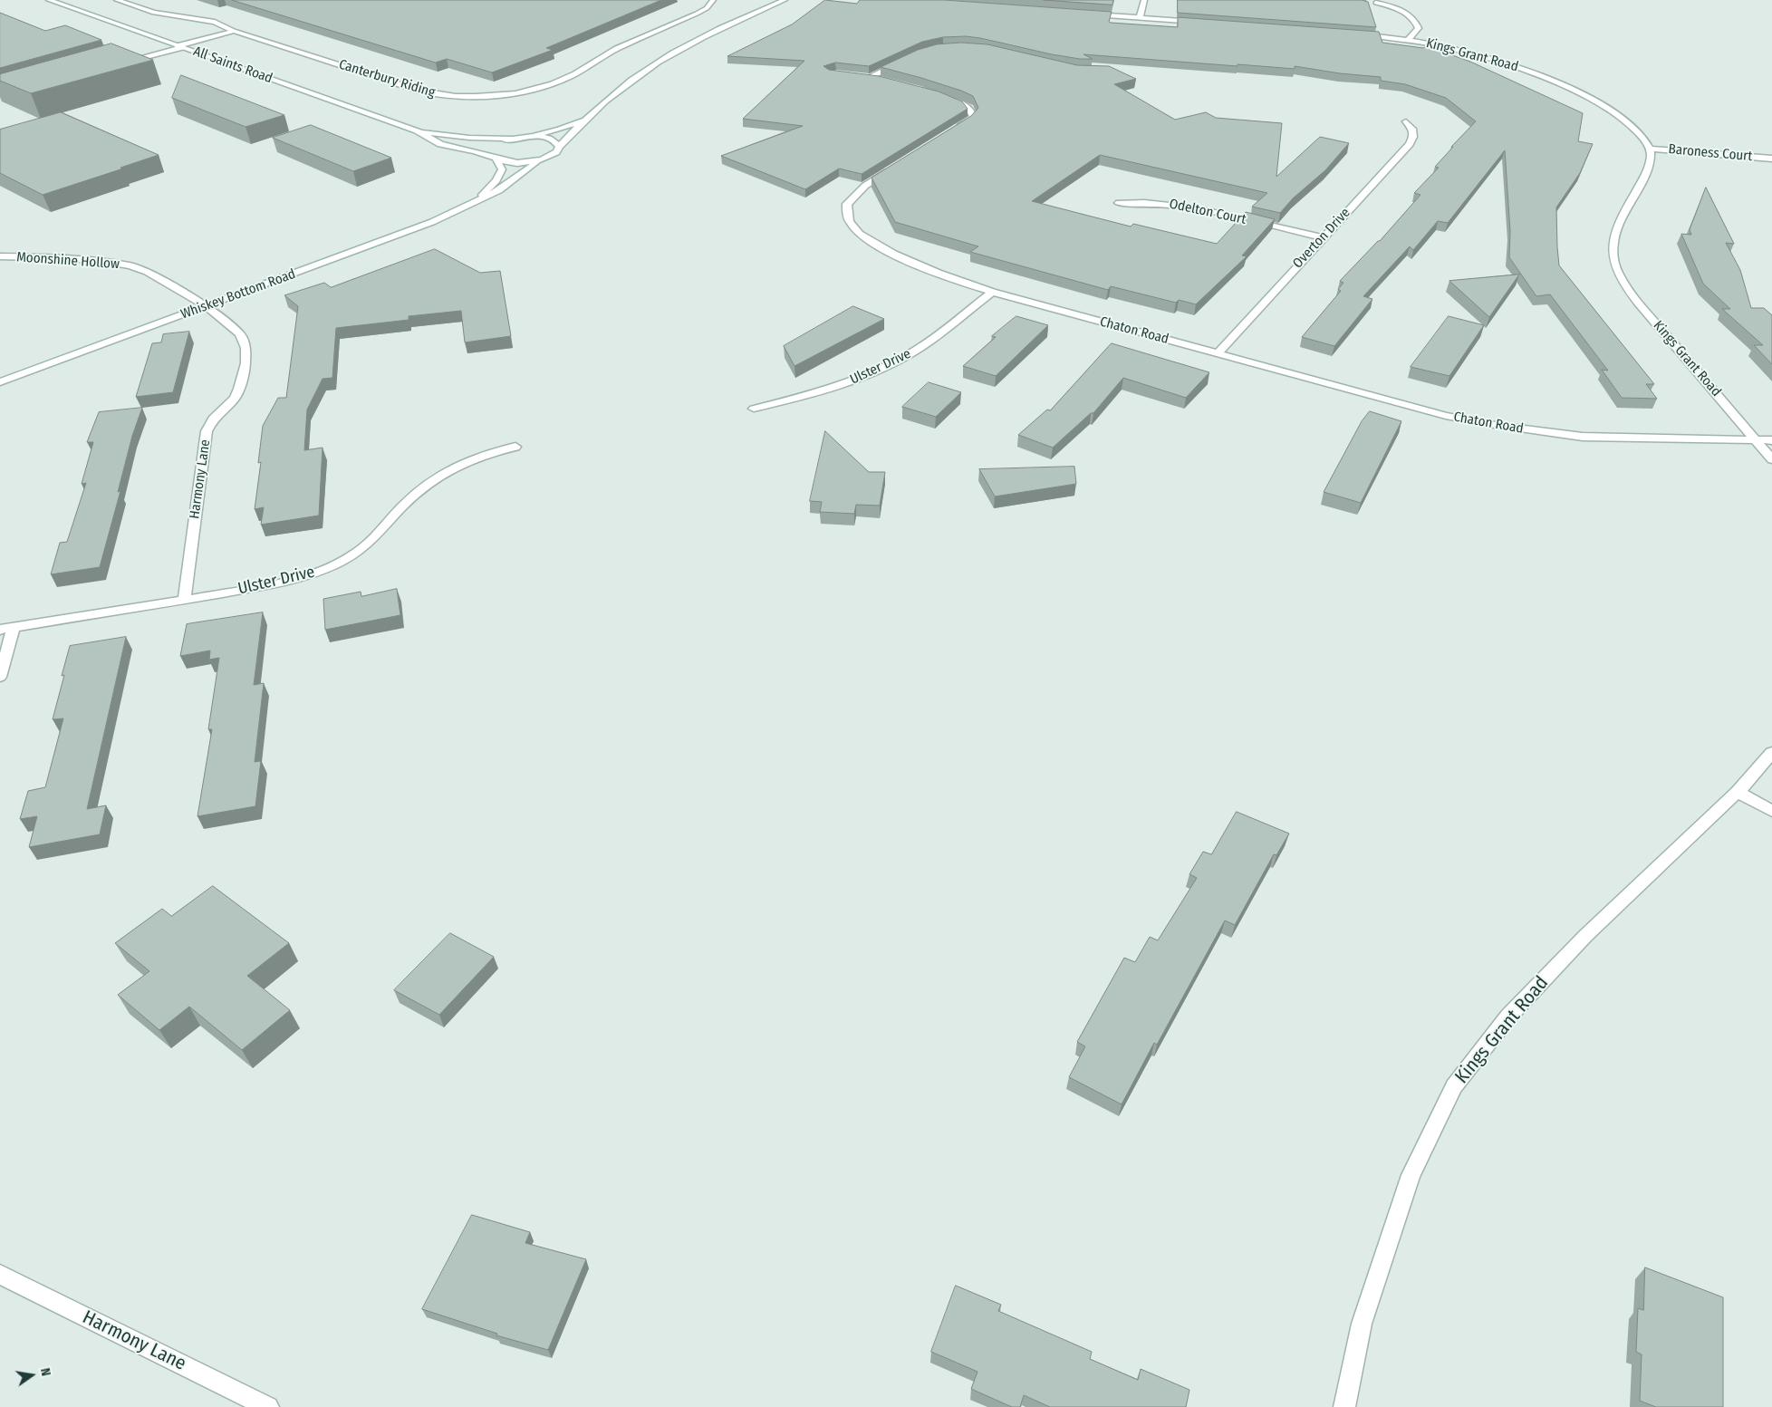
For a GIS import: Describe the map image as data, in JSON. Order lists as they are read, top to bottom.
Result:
{
  "streets": {
    "street": [
      "Kings Grant Road",
      "All Saints Road",
      "Canterbury Riding",
      "Baroness Court",
      "Odelton Court",
      "Overton Drive",
      "Moonshine Hollow",
      "Whiskey Bottom Road",
      "Chaton Road",
      "Ulster Drive",
      "Harmony Lane"
    ]
  },
  "crossings": [
    ["Kings Grant Road", "Baroness Court"],
    ["Kings Grant Road", "Chaton Road"],
    ["All Saints Road", "Whiskey Bottom Road"],
    ["Odelton Court", "Overton Drive"],
    ["Overton Drive", "Chaton Road"],
    ["Moonshine Hollow", "Whiskey Bottom Road"],
    ["Moonshine Hollow", "Harmony Lane"],
    ["Whiskey Bottom Road", "Harmony Lane"],
    ["Chaton Road", "Ulster Drive"],
    ["Ulster Drive", "Harmony Lane"]
  ],
  "north": "right"
}
